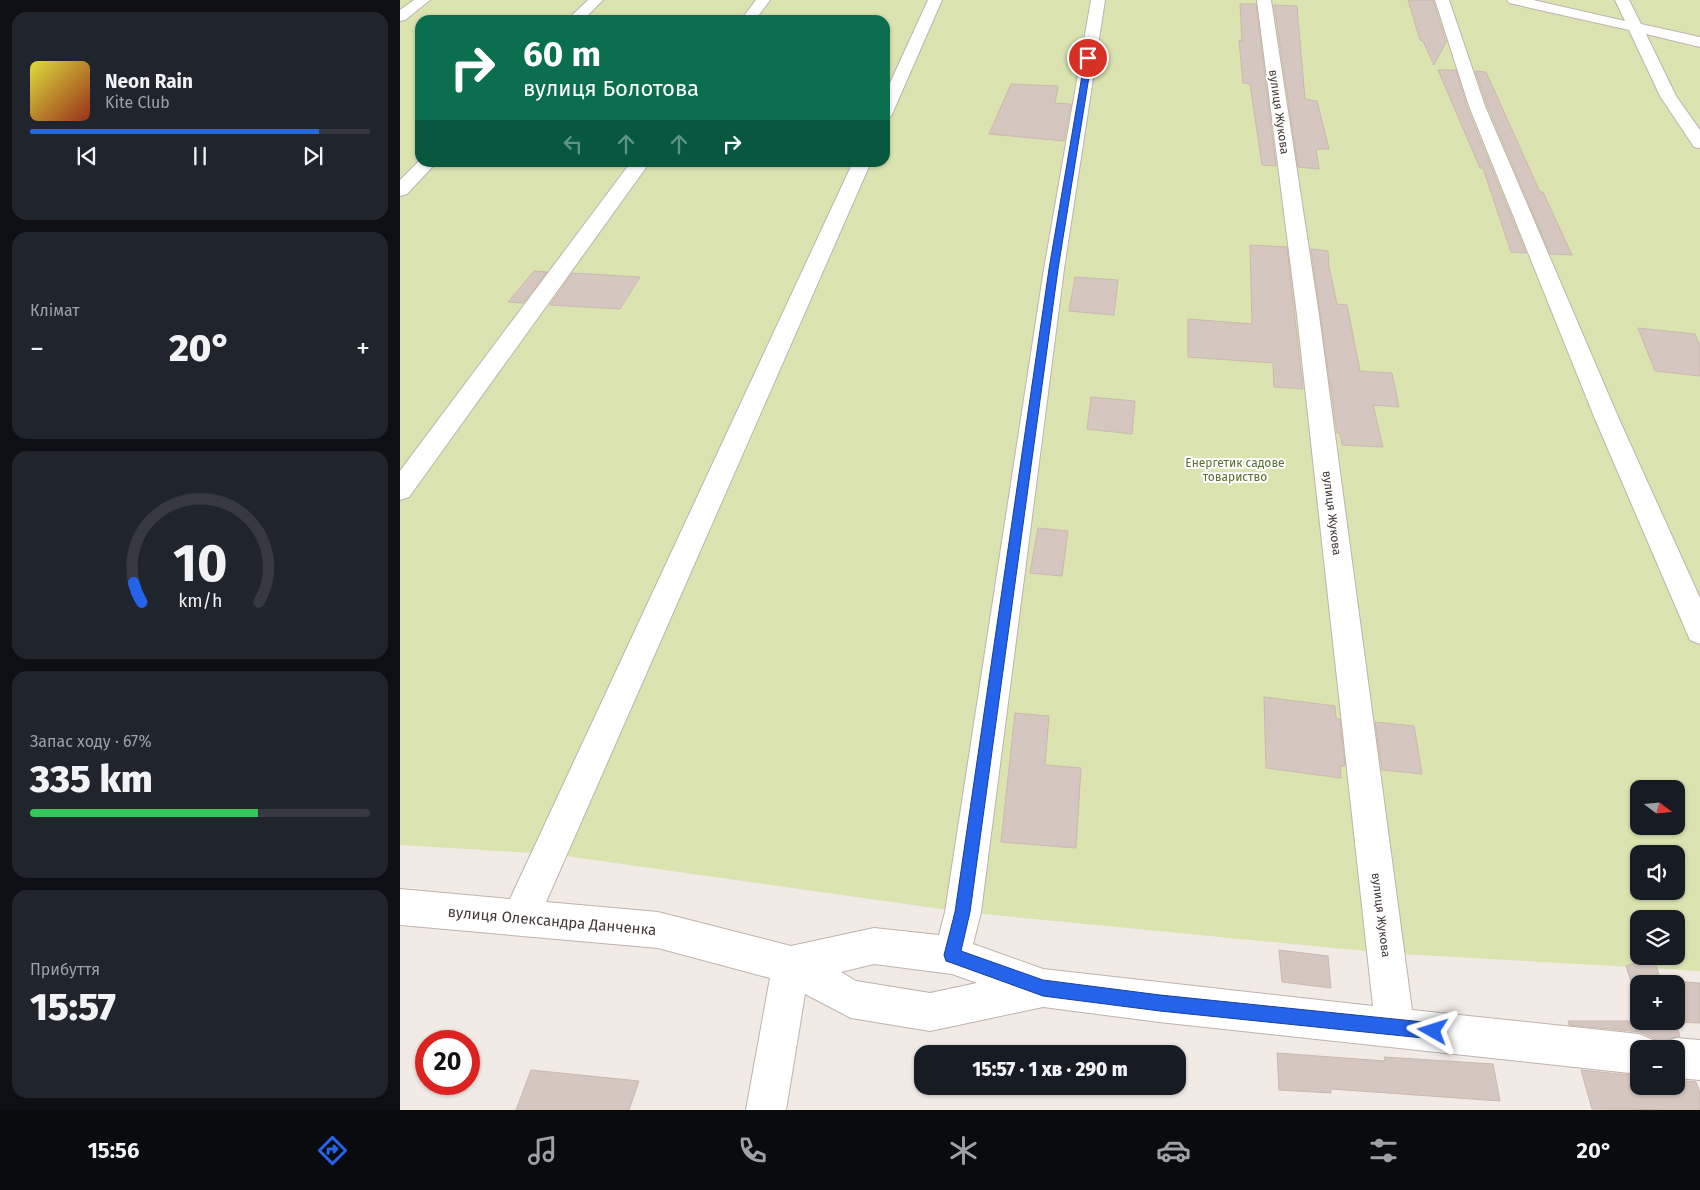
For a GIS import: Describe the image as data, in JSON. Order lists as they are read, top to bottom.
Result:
{
  "streets": {
    "street": ["вулиця Жукова", "вулиця Олександра Данченка"]
  },
  "crossings": [
    ["вулиця Жукова", "вулиця Олександра Данченка"]
  ],
  "parks": ["Енергетик садове товариство"],
  "north": "right",
  "page": {
    "turn": ["60 m", "вулиця Болотова"],
    "song": ["Neon Rain", "Kite Club"],
    "tile": [
      "Клімат",
      ["Запас ходу · 67%", "335 km"],
      ["Прибуття", "15:57"]
    ],
    "heat": ["−", "20°", "+"],
    "map_buttons": ["+", "−"],
    "limit": "20",
    "trip": "15:57 · 1 хв · 290 m",
    "tabs": ["15:56", "20°"],
    "gauge": ["10", "km/h"]
  }
}
